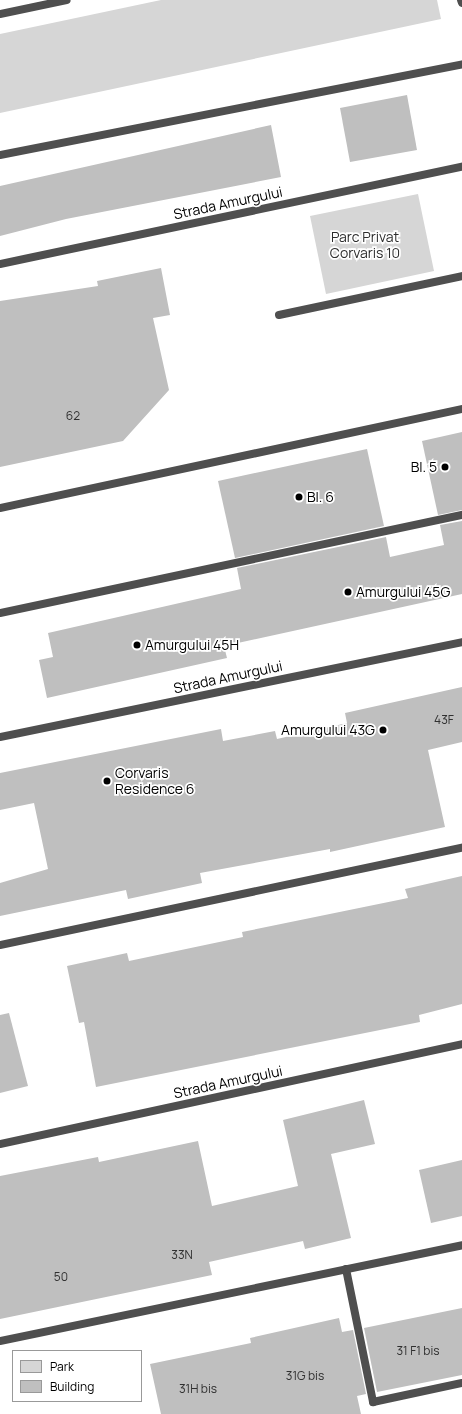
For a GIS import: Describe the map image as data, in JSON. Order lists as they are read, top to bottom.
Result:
{
  "streets": {
    "lane": ["Strada Amurgului"]
  },
  "parks": ["Parc Privat Corvaris 10"],
  "places": [
    "Bl. 5",
    "Bl. 6",
    "Amurgului 45G",
    "Amurgului 45H",
    "Amurgului 43G",
    "Corvaris Residence 6"
  ],
  "house_numbers": [
    "62",
    "43F",
    "33N",
    "50",
    "31 F1 bis",
    "31G bis",
    "31H bis"
  ],
  "legend": ["Park", "Building"]
}
